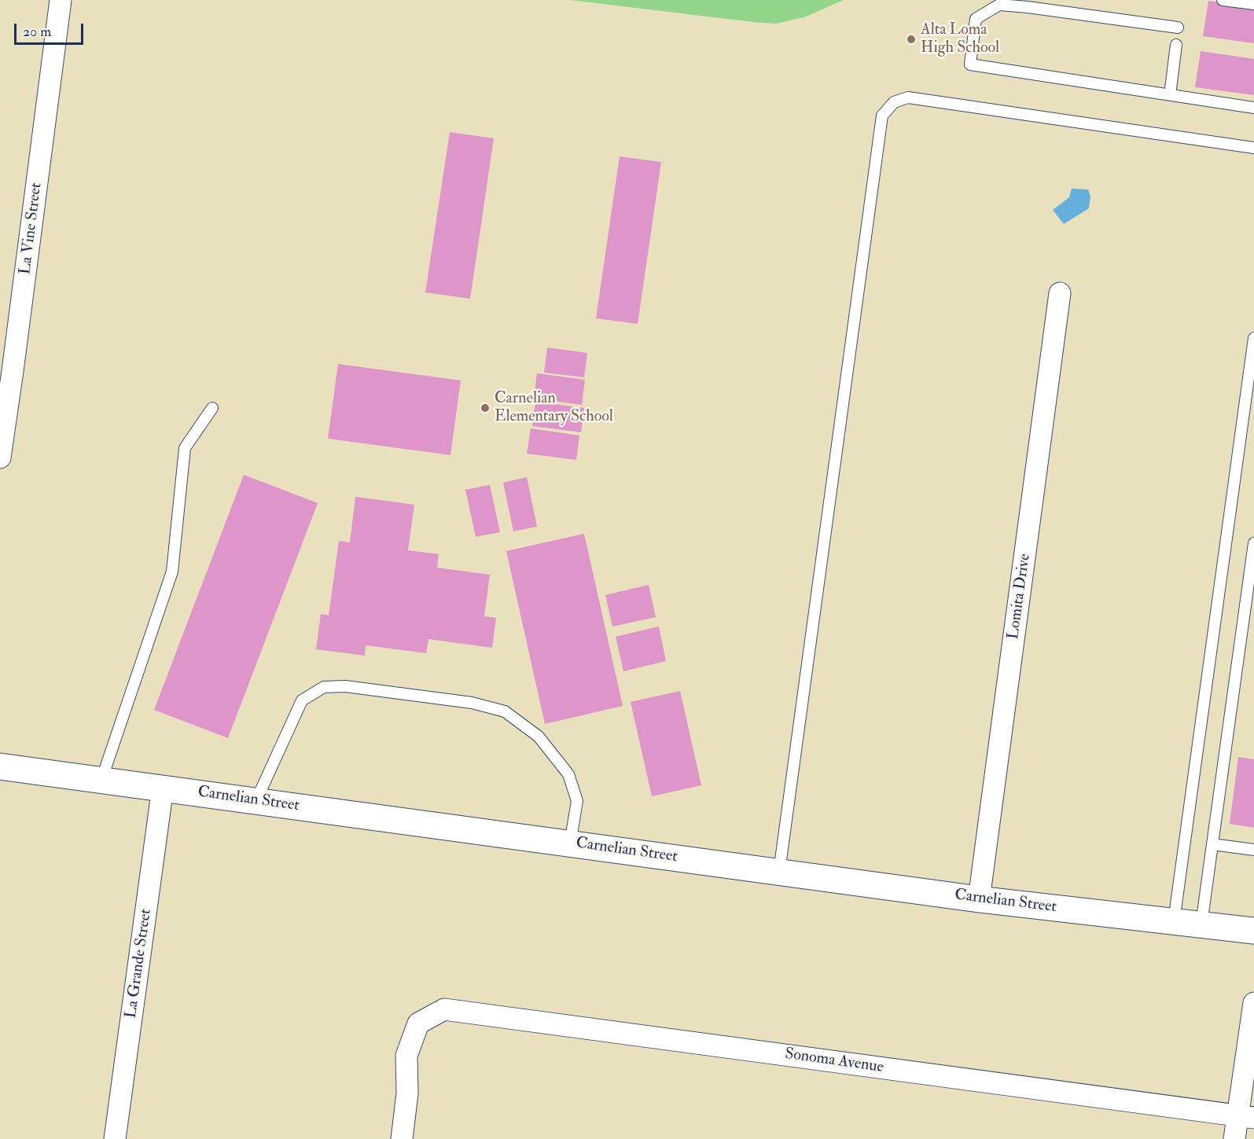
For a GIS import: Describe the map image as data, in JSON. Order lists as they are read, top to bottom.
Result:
{
  "streets": {
    "main road": ["Carnelian Street"],
    "street": [
      "La Vine Street",
      "Lomita Drive",
      "La Grande Street",
      "Sonoma Avenue"
    ]
  },
  "crossings": [
    ["Lomita Drive", "Carnelian Street"],
    ["Carnelian Street", "La Grande Street"]
  ],
  "places": ["Alta Loma High School", "Carnelian Elementary School"],
  "scale_bar": "20 m"
}
